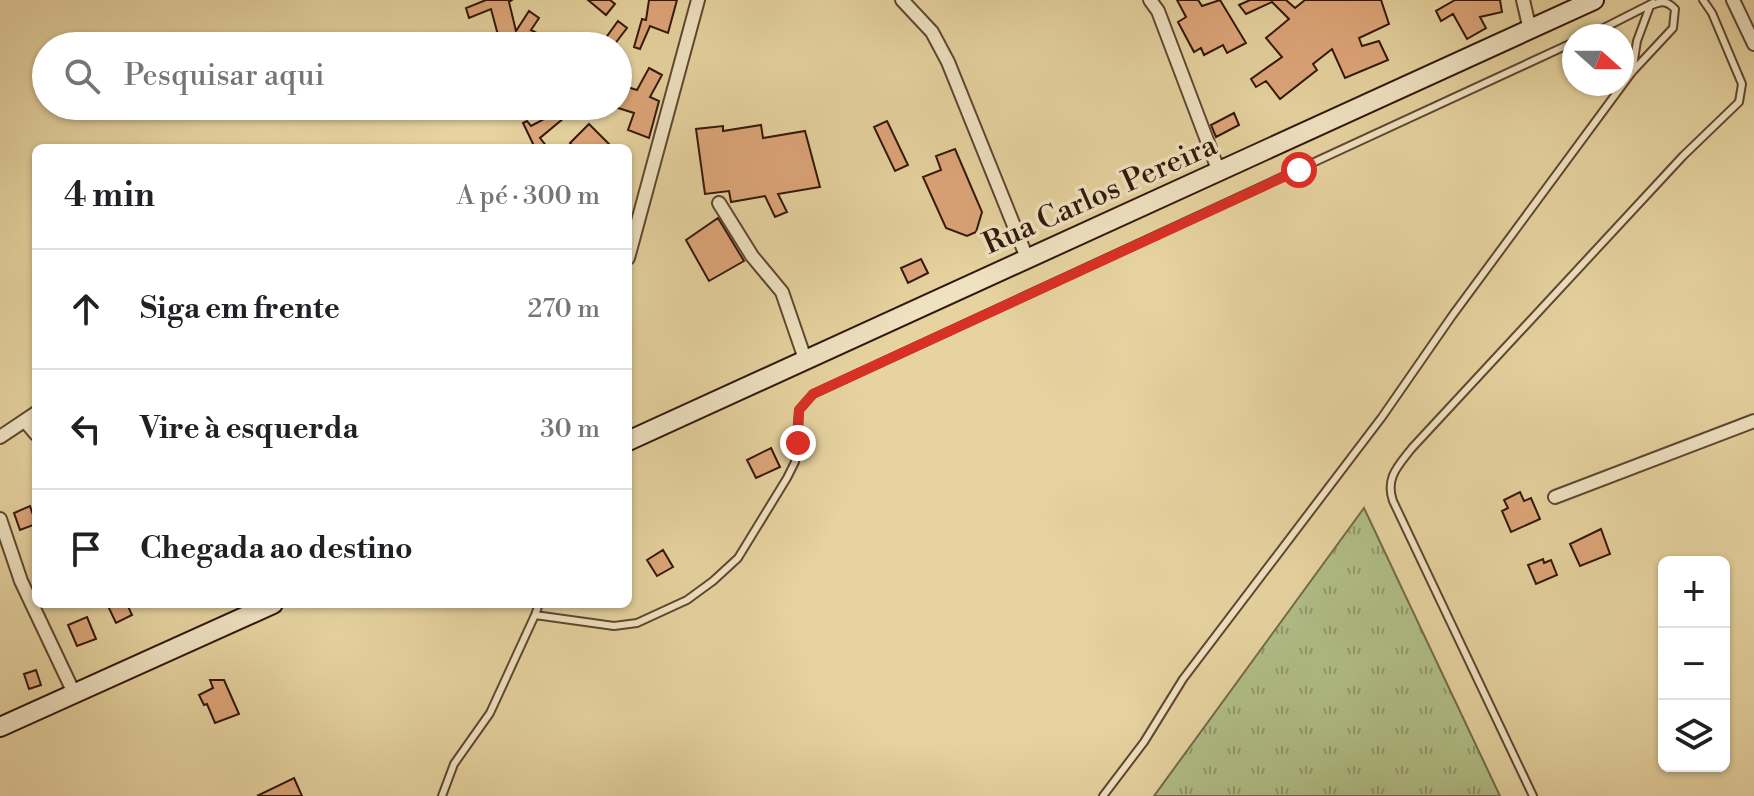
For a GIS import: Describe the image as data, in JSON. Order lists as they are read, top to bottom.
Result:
{
  "streets": {
    "main road": ["Rua Carlos Pereira"]
  },
  "north": "right",
  "page": {
    "search": "Pesquisar aqui",
    "heading": ["4 min", "A pé · 300 m"],
    "list": [
      ["Siga em frente", "270 m"],
      ["Vire à esquerda", "30 m"],
      "Chegada ao destino"
    ],
    "map_buttons": ["+", "−"]
  }
}
